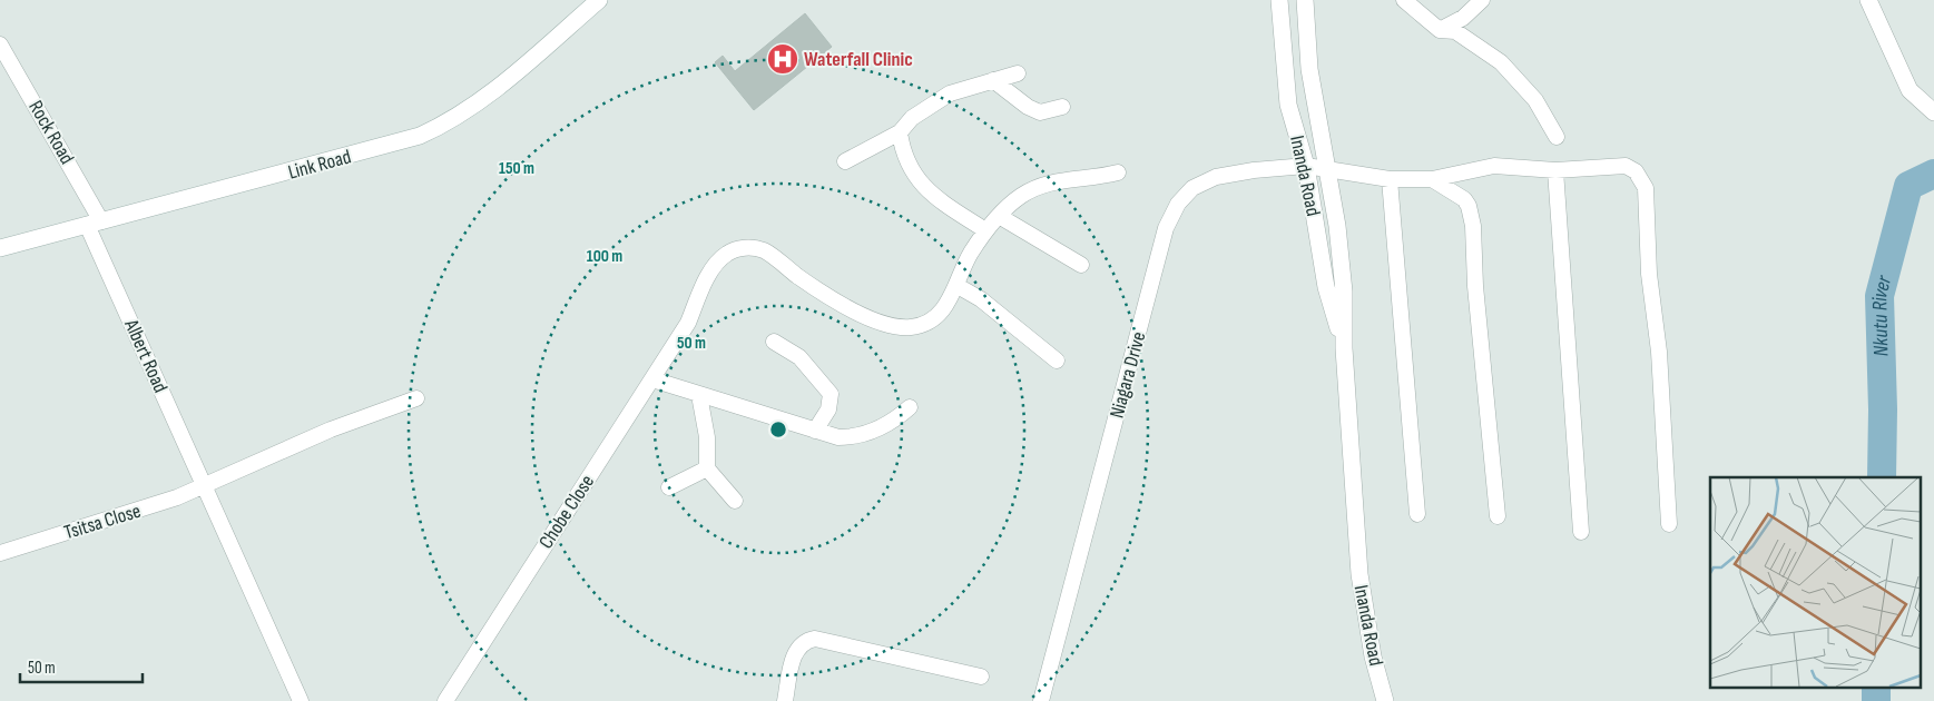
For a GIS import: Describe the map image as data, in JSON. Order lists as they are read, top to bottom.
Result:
{
  "streets": {
    "street": [
      "Rock Road",
      "Link Road",
      "Inanda Road",
      "Albert Road",
      "Niagara Drive",
      "Chobe Close",
      "Tsitsa Close"
    ]
  },
  "crossings": [
    ["Rock Road", "Link Road"],
    ["Rock Road", "Albert Road"],
    ["Link Road", "Albert Road"],
    ["Inanda Road", "Niagara Drive"],
    ["Albert Road", "Tsitsa Close"]
  ],
  "water": ["Nkutu River"],
  "places": {
    "hospital": ["Waterfall Clinic"]
  },
  "scale_bar": "50 m",
  "rings": ["150 m", "100 m", "50 m"]
}
